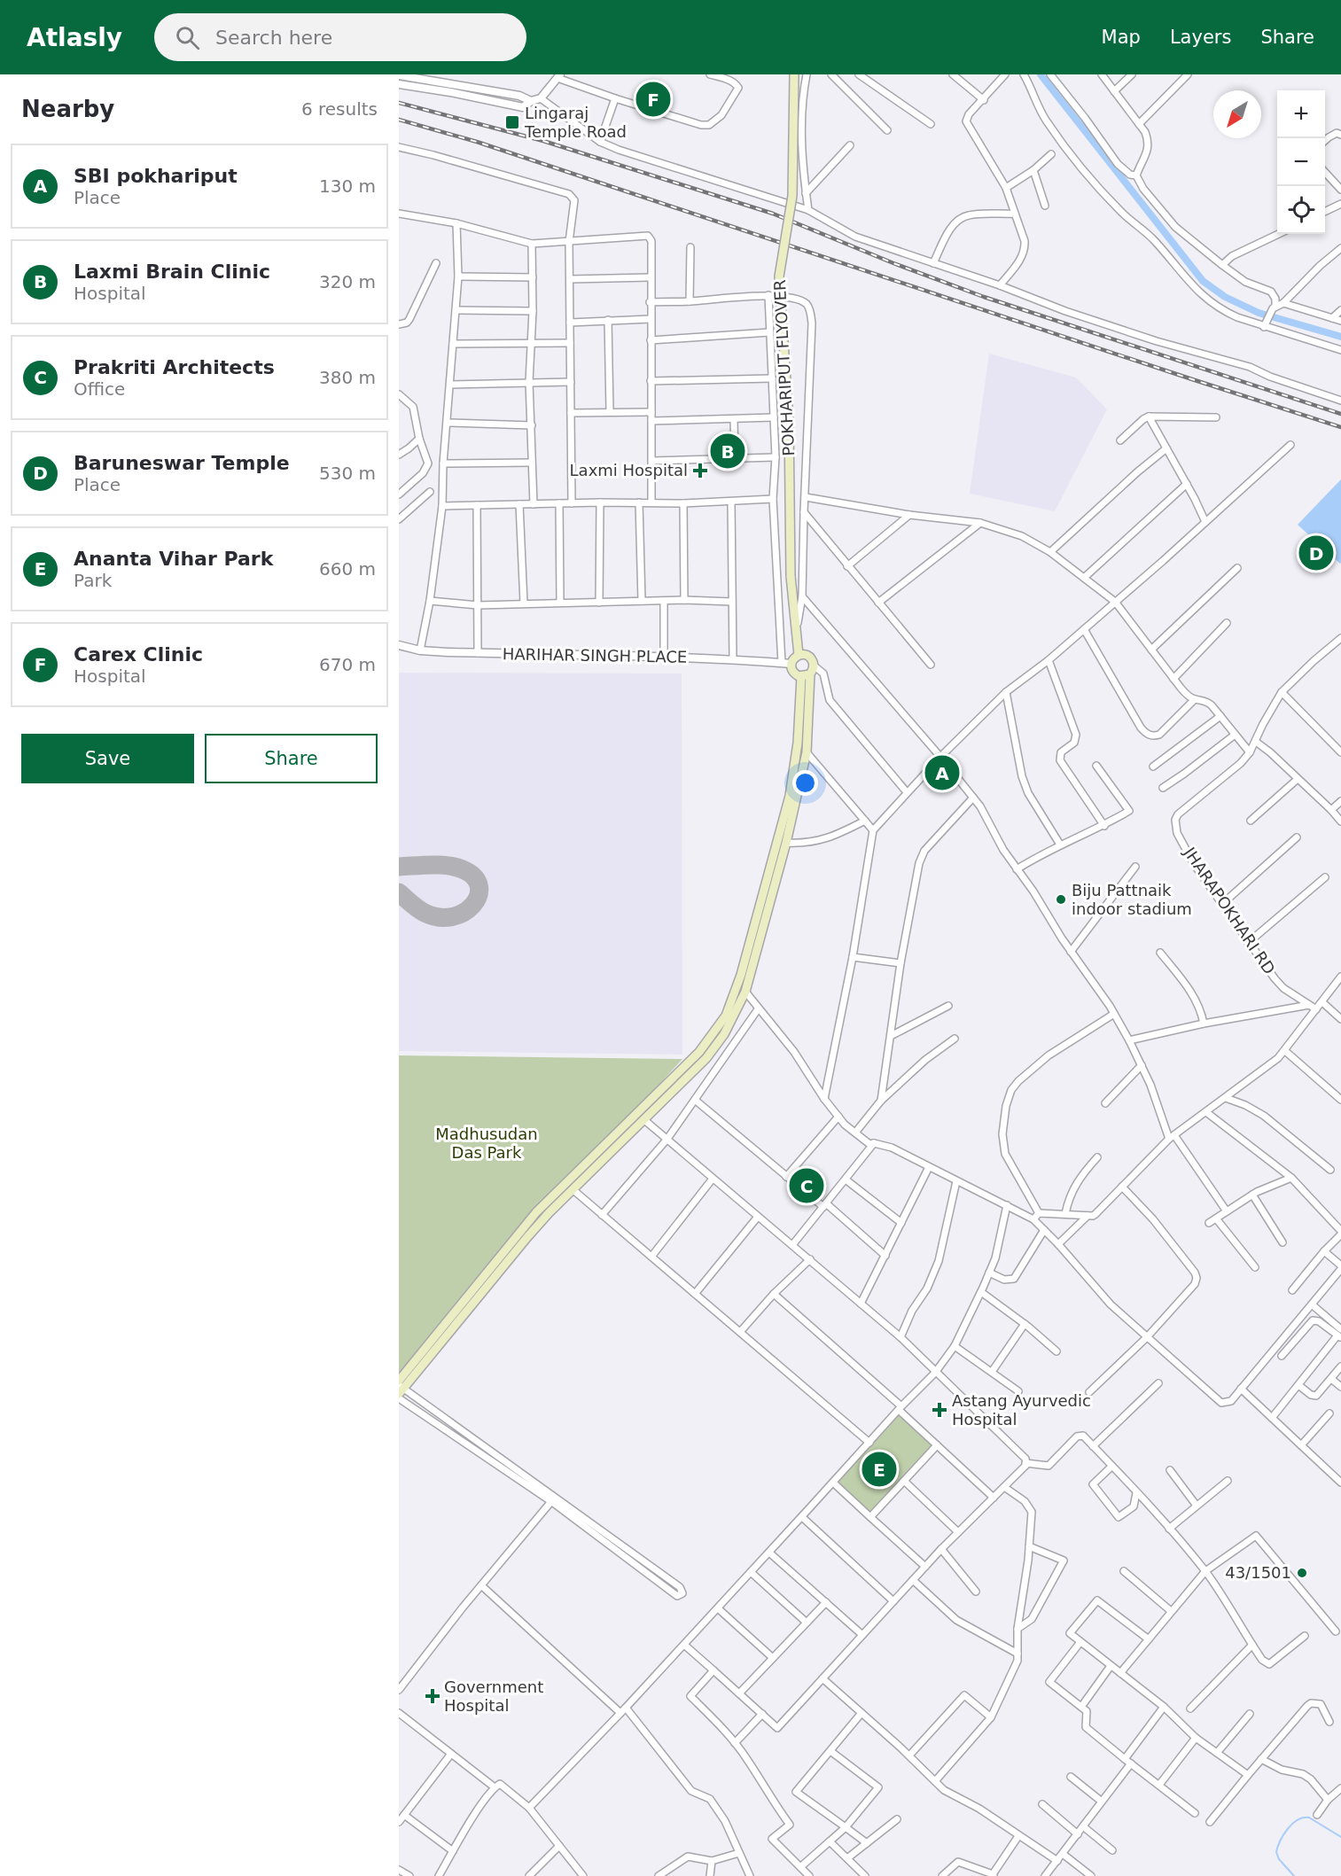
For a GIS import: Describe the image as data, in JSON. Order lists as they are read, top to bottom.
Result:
{
  "streets": {
    "main road": ["POKHARIPUT FLYOVER"],
    "street": ["HARIHAR SINGH PLACE", "JHARAPOKHARI RD"]
  },
  "crossings": [
    ["POKHARIPUT FLYOVER", "HARIHAR SINGH PLACE"]
  ],
  "parks": ["Madhusudan Das Park"],
  "places": {
    "transit": ["Lingaraj Temple Road"],
    "health": ["Laxmi Hospital", "Astang Ayurvedic Hospital", "Government Hospital"],
    "other": ["Biju Pattnaik indoor stadium", "43/1501"]
  },
  "north": "bottom left",
  "page": {
    "header": "Atlasly",
    "search": "Search here",
    "nav": ["Map", "Layers", "Share"],
    "heading": ["Nearby", "6 results"],
    "pins": [
      "F",
      "B",
      "D",
      "A",
      "C",
      "E"
    ],
    "map_buttons": ["+", "−"],
    "list": [
      {
        "mark": "A",
        "name": "SBI pokhariput",
        "note": "Place",
        "value": "130 m"
      },
      {
        "mark": "B",
        "name": "Laxmi Brain Clinic",
        "note": "Hospital",
        "value": "320 m"
      },
      {
        "mark": "C",
        "name": "Prakriti Architects",
        "note": "Office",
        "value": "380 m"
      },
      {
        "mark": "D",
        "name": "Baruneswar Temple",
        "note": "Place",
        "value": "530 m"
      },
      {
        "mark": "E",
        "name": "Ananta Vihar Park",
        "note": "Park",
        "value": "660 m"
      },
      {
        "mark": "F",
        "name": "Carex Clinic",
        "note": "Hospital",
        "value": "670 m"
      }
    ],
    "buttons": ["Save", "Share"]
  }
}
